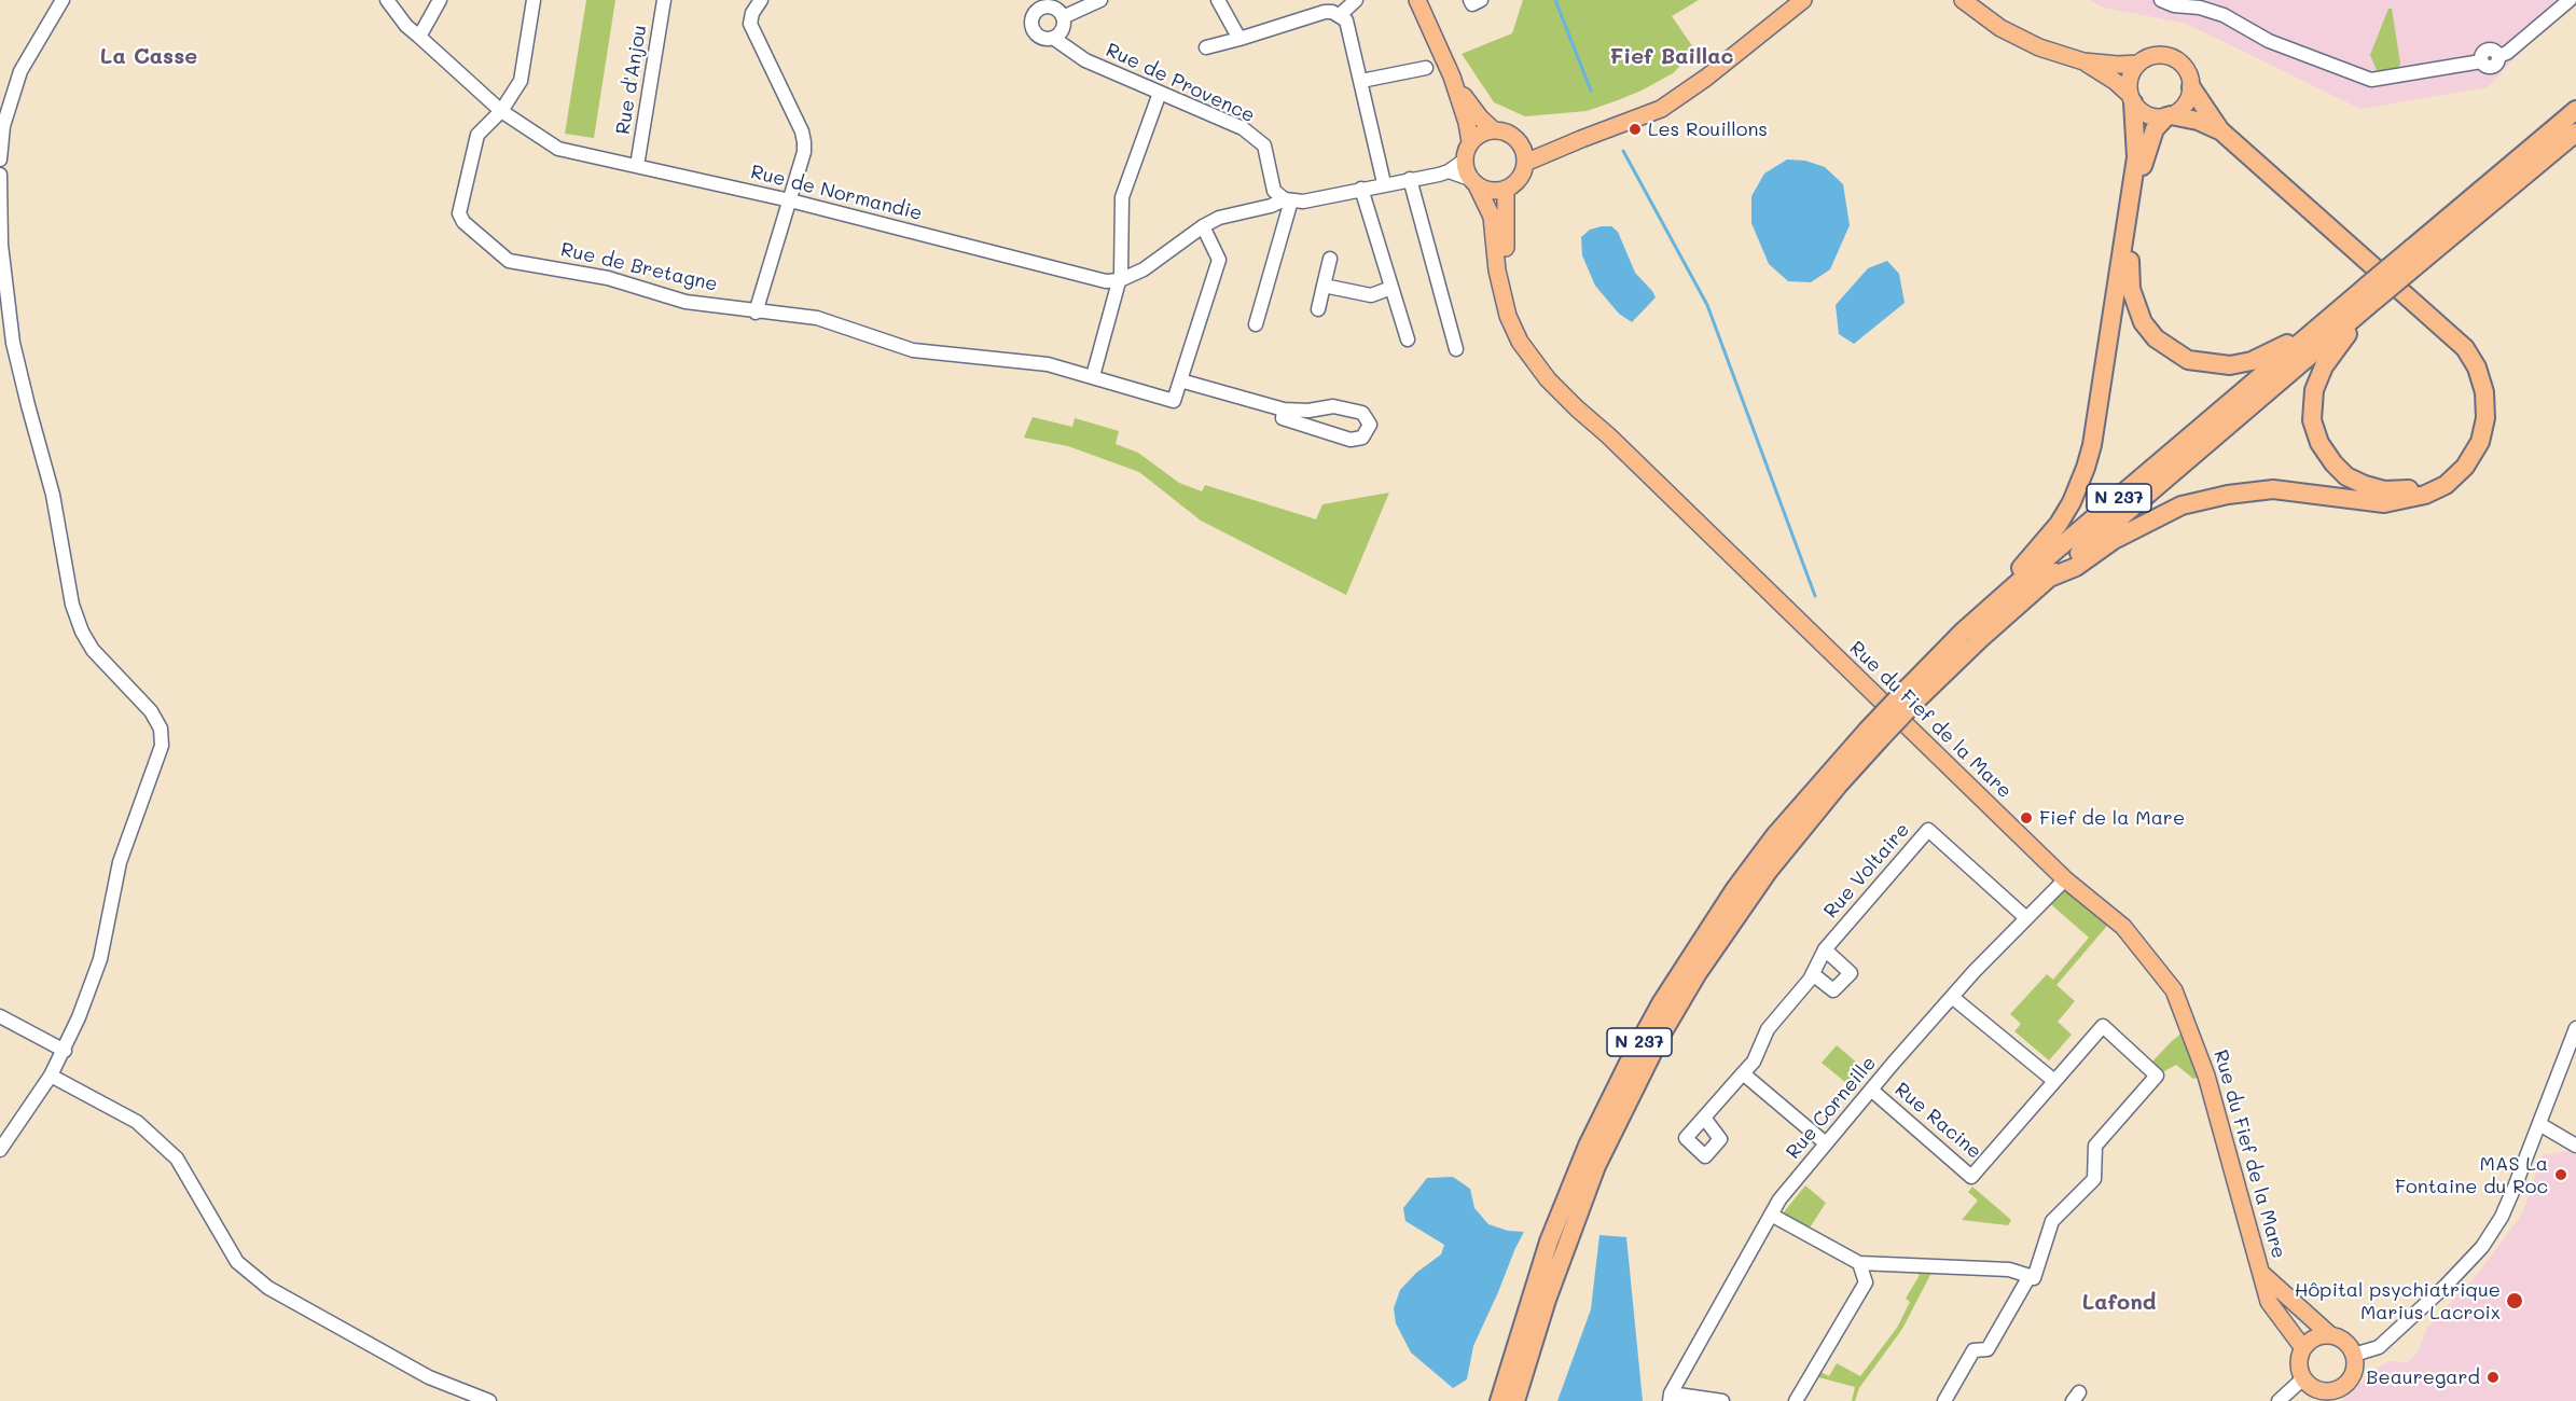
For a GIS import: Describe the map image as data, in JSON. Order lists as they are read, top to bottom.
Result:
{
  "streets": {
    "highway": ["N 237"],
    "main road": ["Rue du Fief de la Mare"],
    "street": [
      "Rue d'Anjou",
      "Rue de Provence",
      "Rue de Normandie",
      "Rue de Bretagne",
      "Rue Voltaire",
      "Rue Corneille",
      "Rue Racine"
    ]
  },
  "crossings": [
    ["Rue d'Anjou", "Rue de Normandie"],
    ["Rue de Normandie", "Rue de Bretagne"],
    ["Rue du Fief de la Mare", "Rue Corneille"],
    ["Rue Voltaire", "Rue Corneille"],
    ["Rue Corneille", "Rue Racine"]
  ],
  "districts": ["La Casse", "Fief Baillac", "Lafond"],
  "places": [
    "Les Rouillons",
    "Fief de la Mare",
    "MAS La Fontaine du Roc",
    "Hôpital psychiatrique Marius Lacroix",
    "Beauregard"
  ]
}
